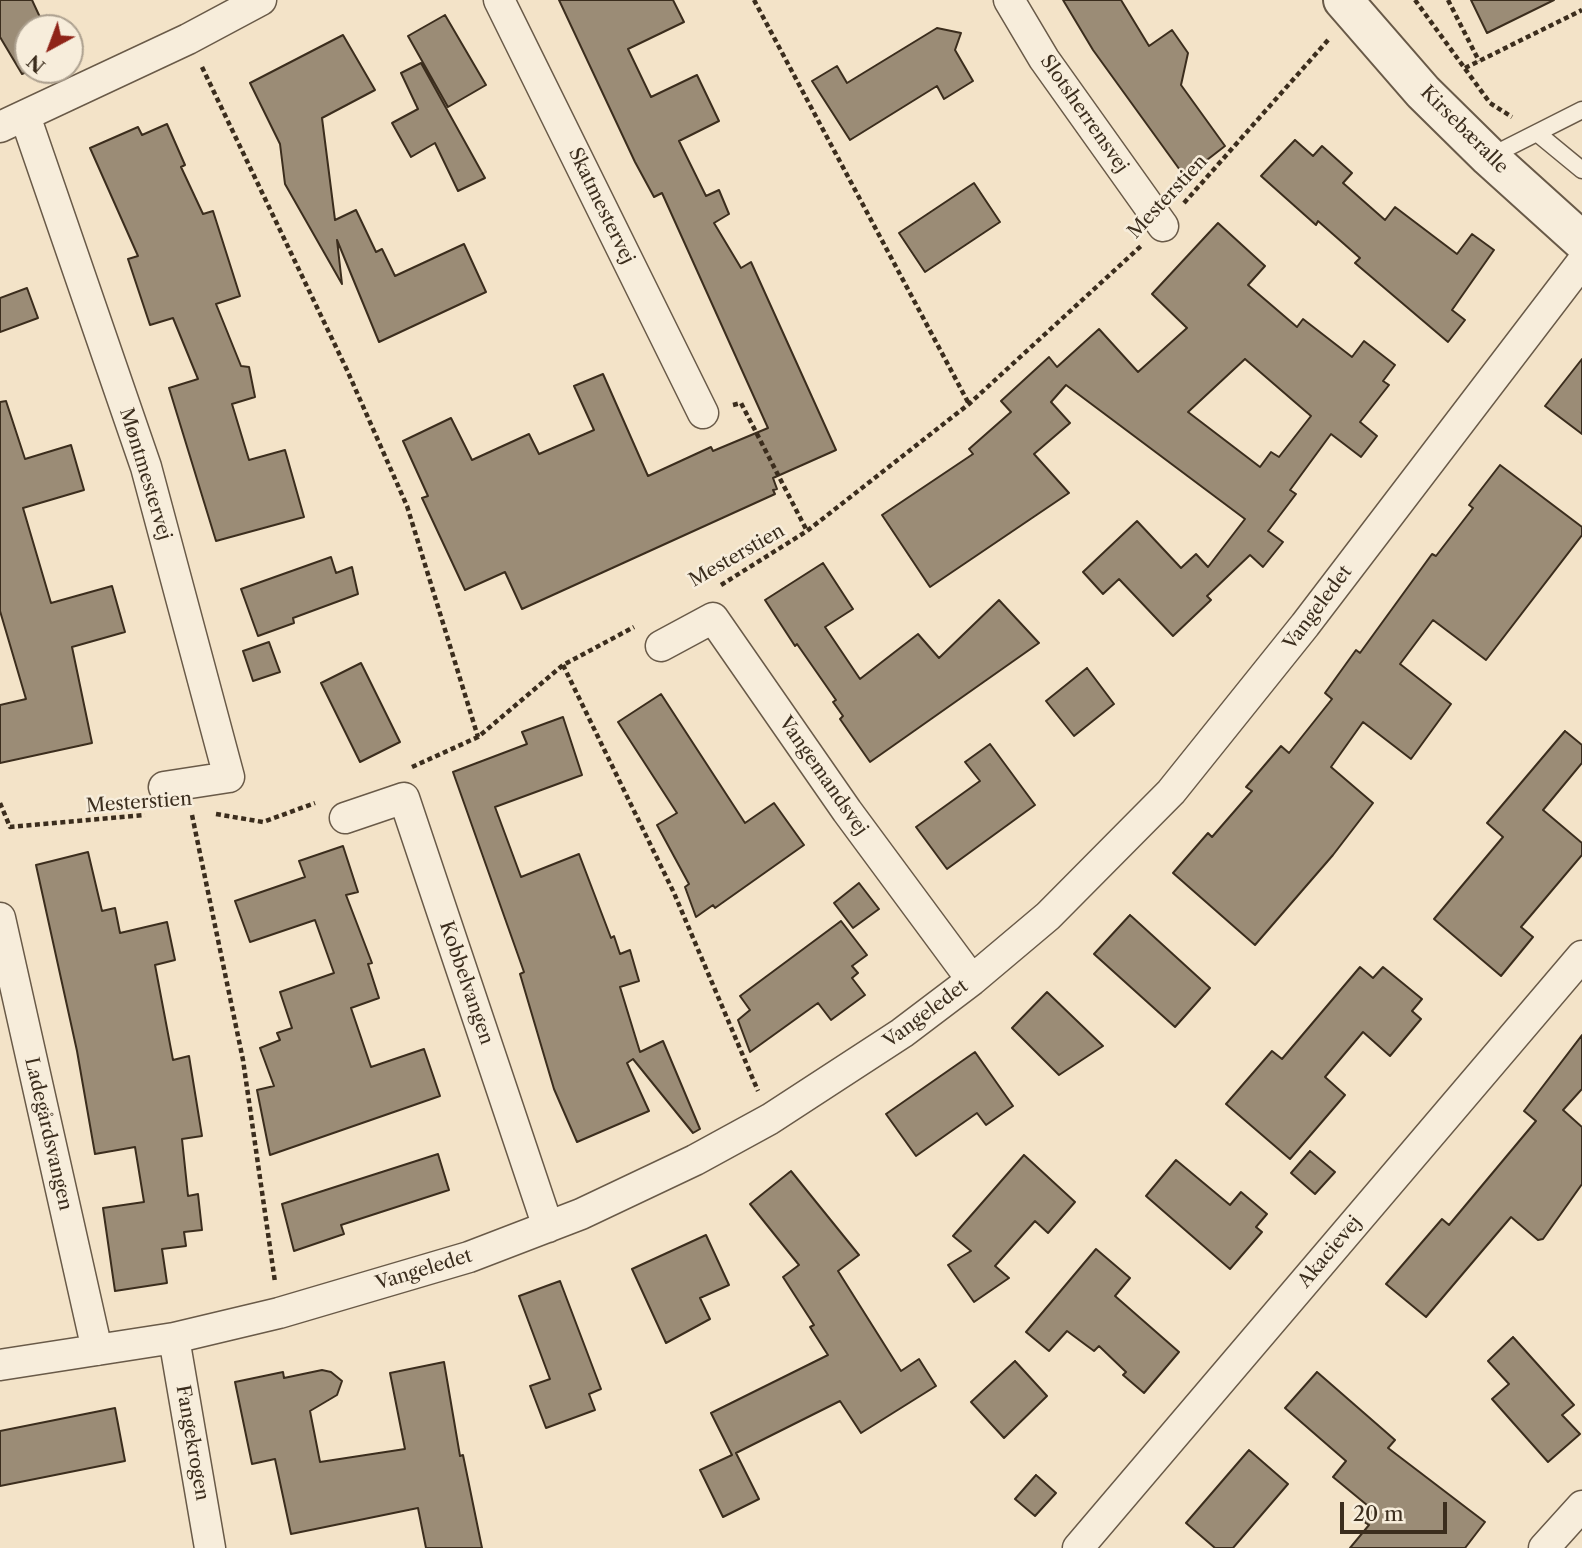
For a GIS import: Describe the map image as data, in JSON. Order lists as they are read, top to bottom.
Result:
{
  "streets": {
    "street": [
      "Slotsherrensvej",
      "Kirsebæralle",
      "Skatmestervej",
      "Møntmestervej",
      "Vangeledet",
      "Vangemandsvej",
      "Kobbelvangen",
      "Ladegårdsvangen",
      "Akacievej",
      "Fangekrogen"
    ],
    "path": ["Mesterstien"]
  },
  "crossings": [
    ["Slotsherrensvej", "Mesterstien"],
    ["Kirsebæralle", "Mesterstien"],
    ["Mesterstien", "Vangeledet"],
    ["Mesterstien", "Kobbelvangen"],
    ["Vangeledet", "Vangemandsvej"],
    ["Vangeledet", "Kobbelvangen"],
    ["Vangeledet", "Ladegårdsvangen"],
    ["Vangeledet", "Fangekrogen"]
  ],
  "scale_bar": "20 m",
  "north": "bottom left"
}
